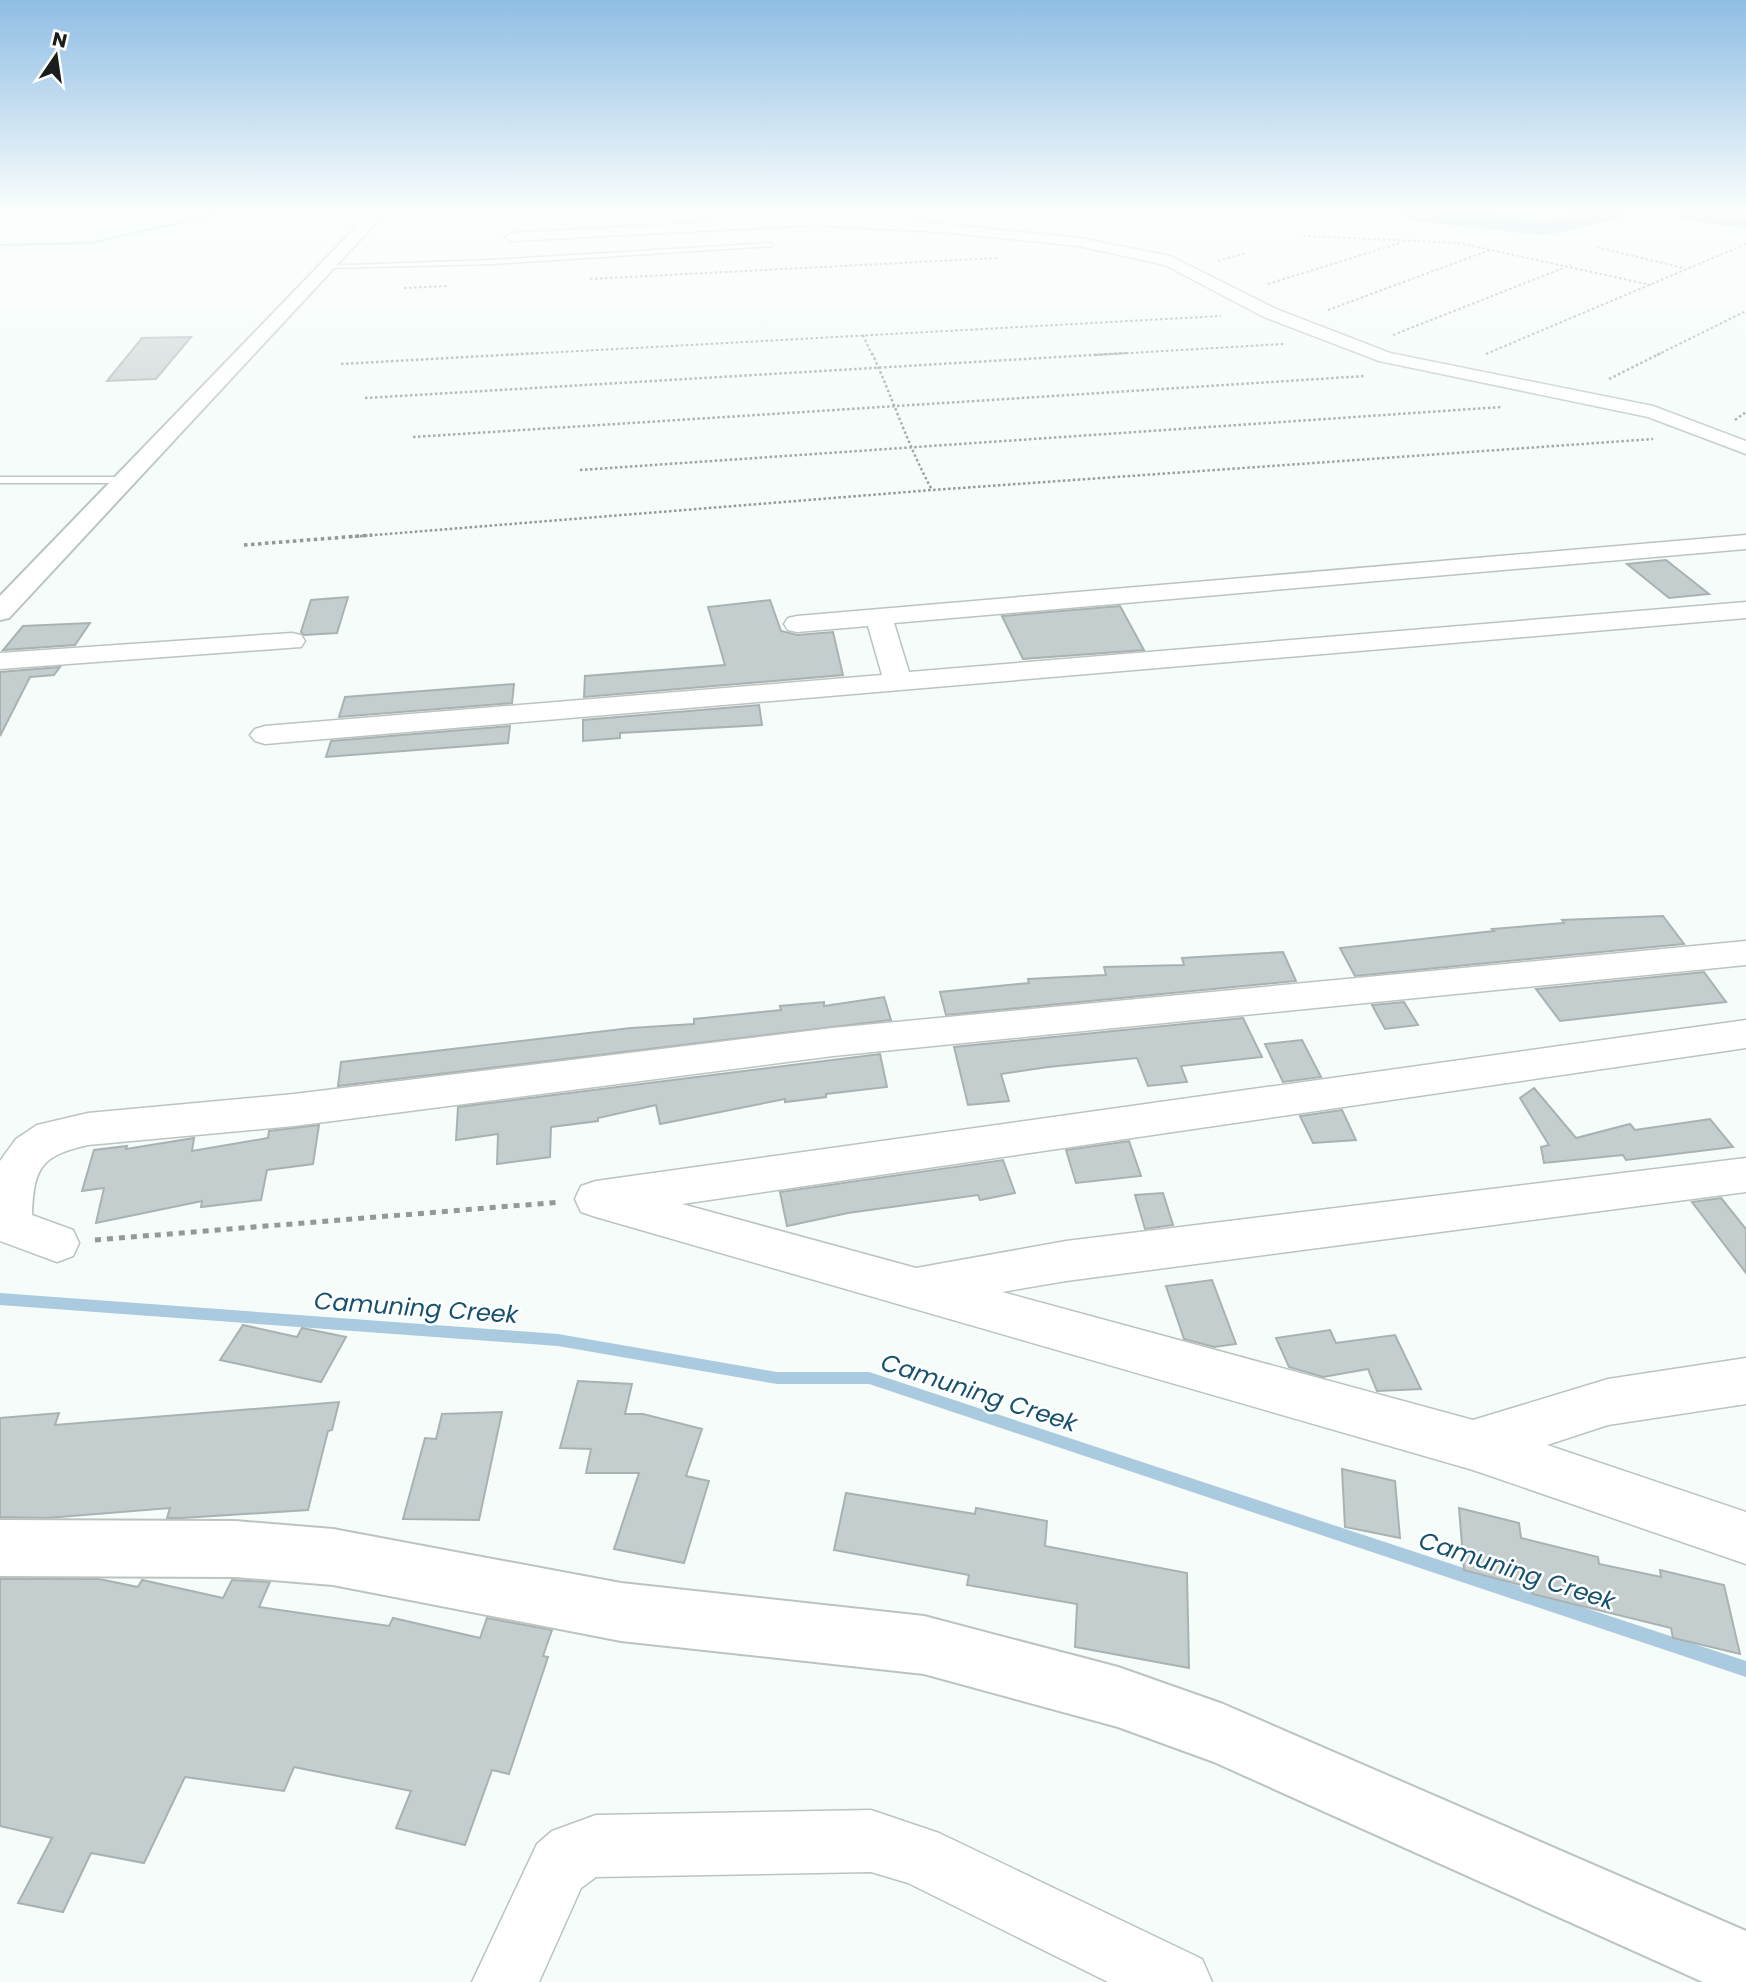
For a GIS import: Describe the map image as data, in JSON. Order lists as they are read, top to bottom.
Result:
{
  "water": ["Camuning Creek"],
  "north": "top"
}
